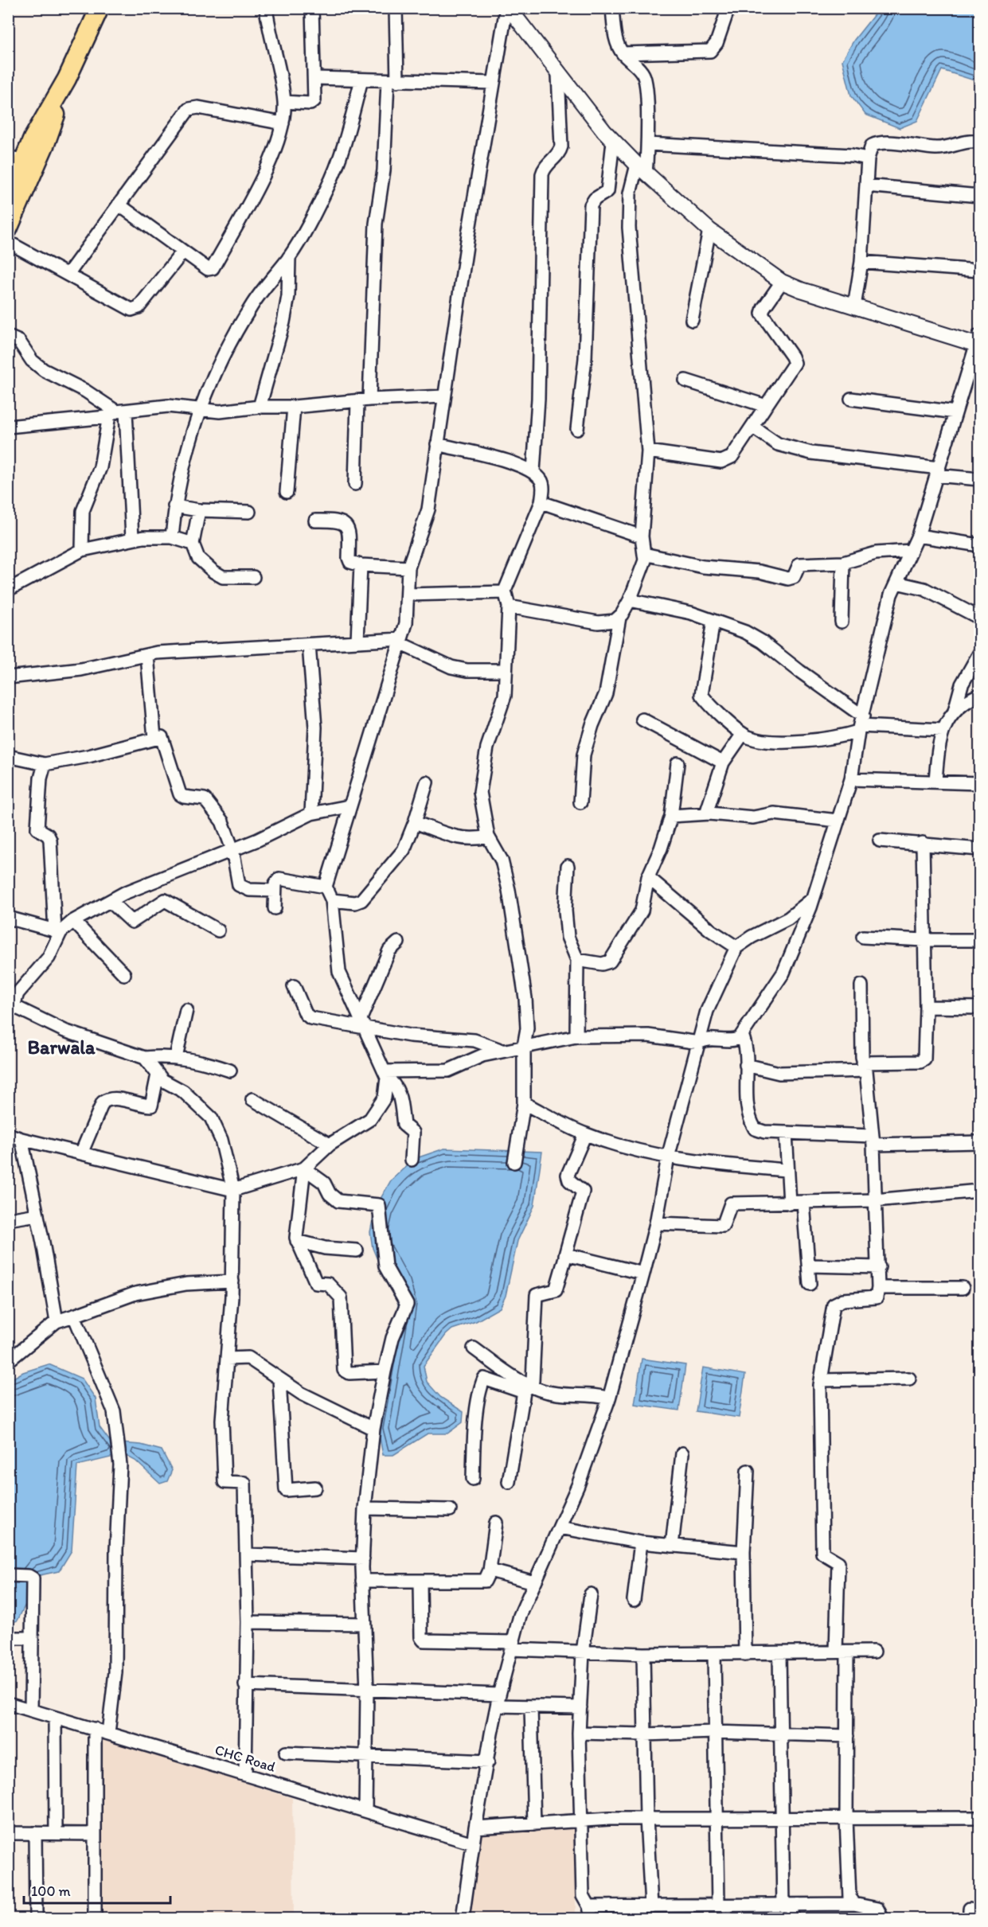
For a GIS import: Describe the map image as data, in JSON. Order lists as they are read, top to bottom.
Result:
{
  "streets": {
    "street": ["CHC Road"]
  },
  "districts": ["Barwala"],
  "scale_bar": "100 m"
}
